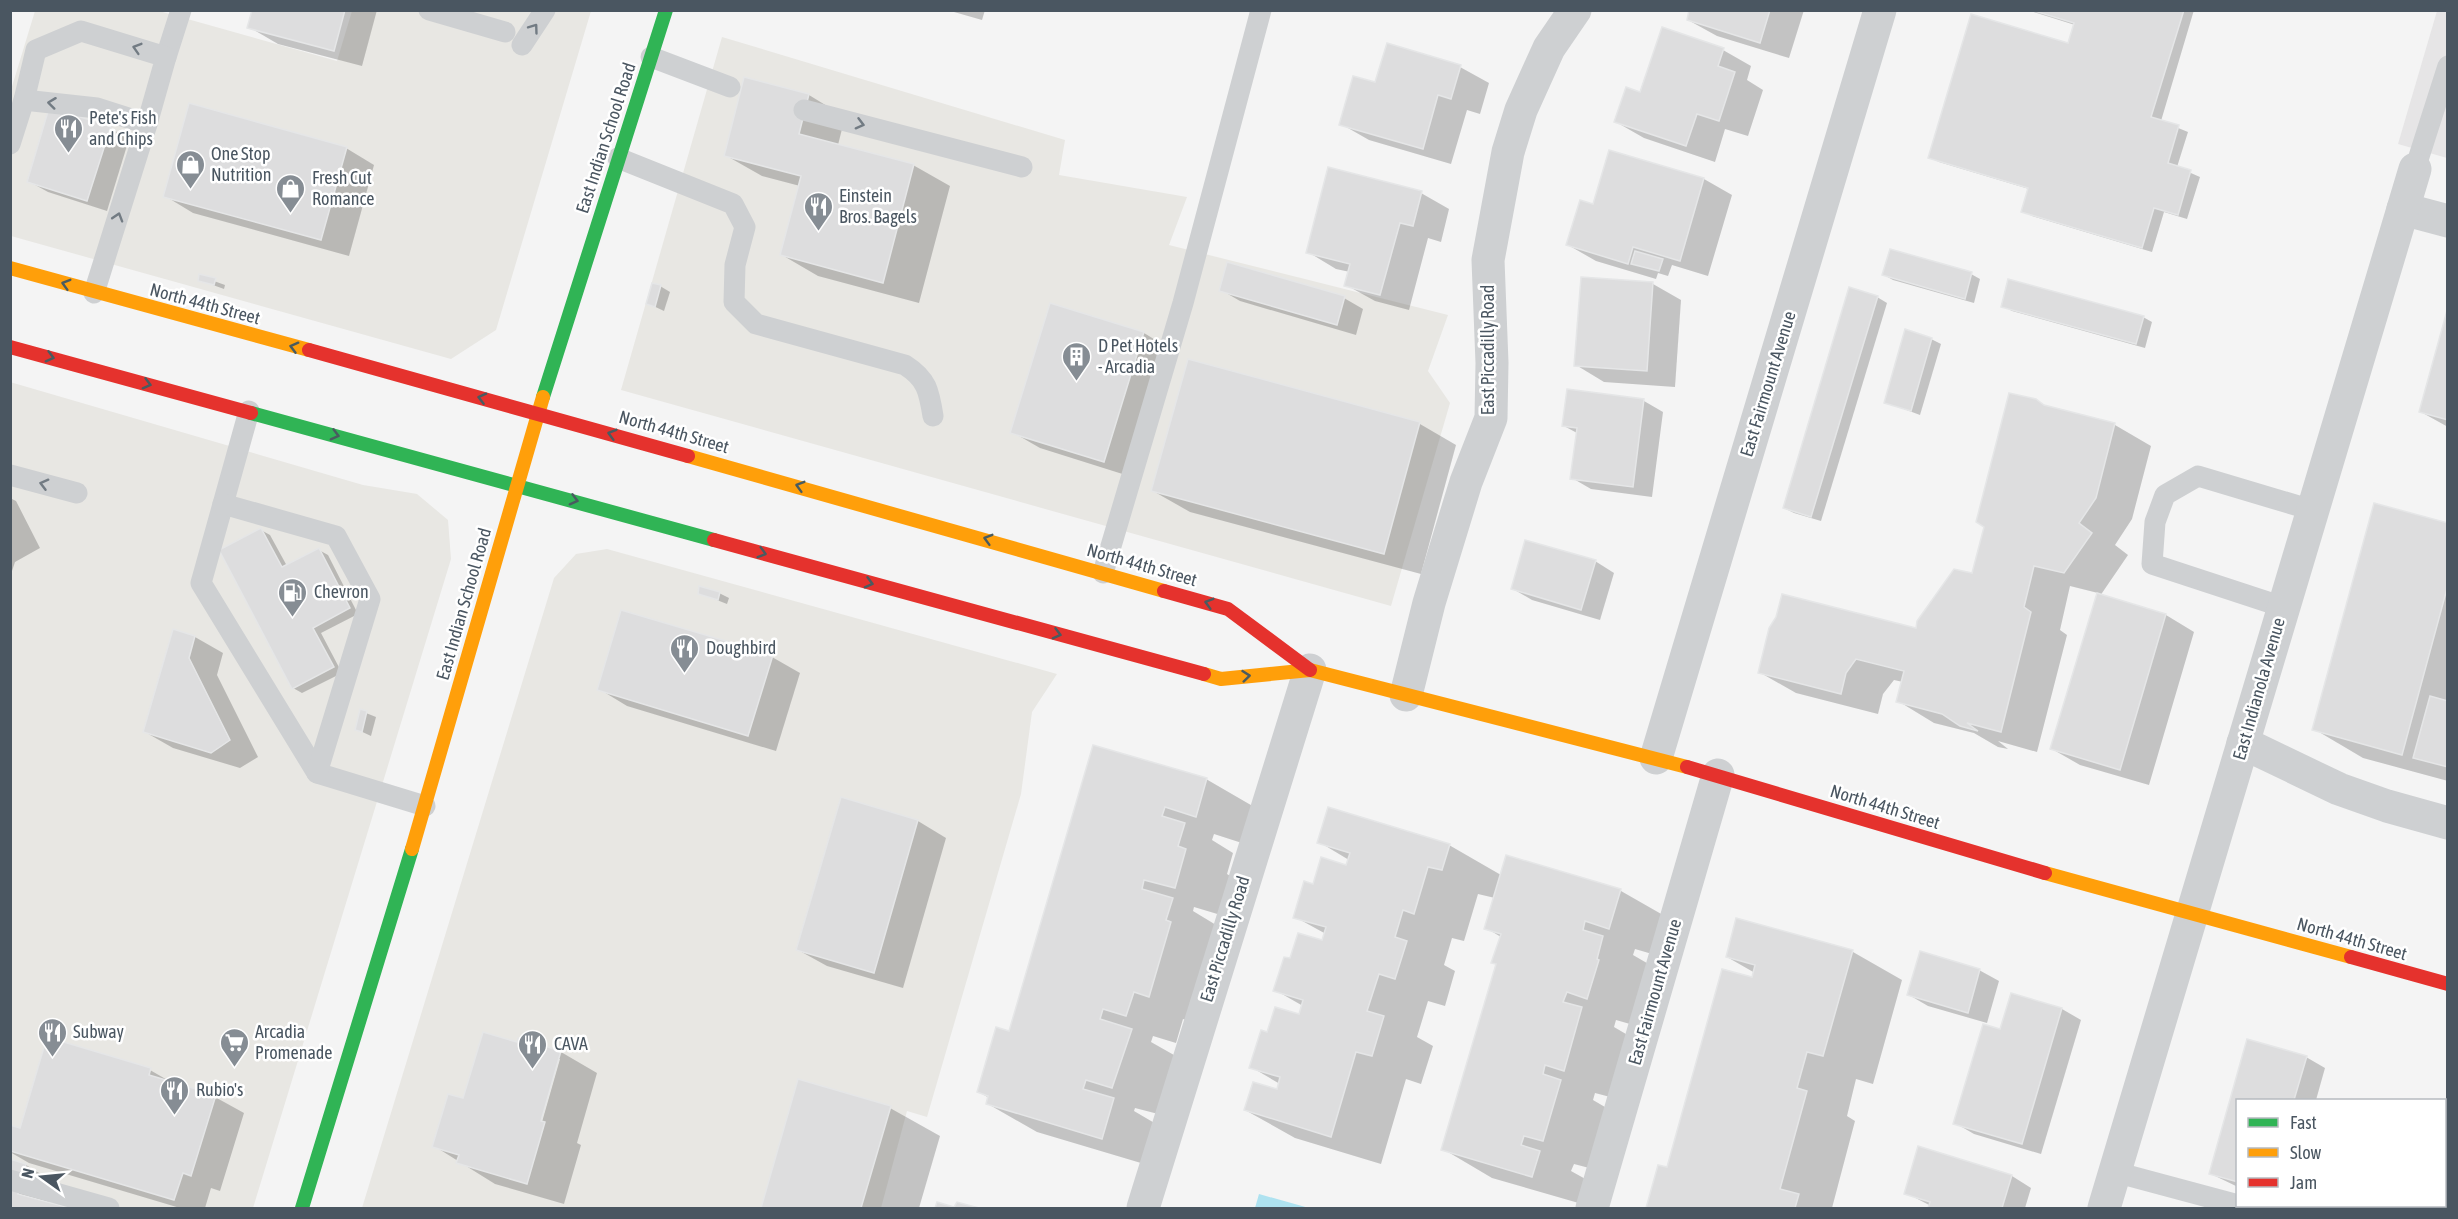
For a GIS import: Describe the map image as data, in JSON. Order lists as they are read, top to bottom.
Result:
{
  "streets": {
    "main road": ["East Indian School Road", "North 44th Street"],
    "street": ["East Piccadilly Road", "East Fairmount Avenue", "East Indianola Avenue"]
  },
  "crossings": [
    ["East Indian School Road", "North 44th Street"],
    ["North 44th Street", "East Piccadilly Road"],
    ["North 44th Street", "East Fairmount Avenue"],
    ["North 44th Street", "East Indianola Avenue"]
  ],
  "places": {
    "restaurant": [
      "Pete's Fish and Chips",
      "Einstein Bros. Bagels",
      "Doughbird",
      "Subway",
      "CAVA",
      "Rubio's"
    ],
    "shop": ["One Stop Nutrition", "Fresh Cut Romance"],
    "building": ["D Pet Hotels - Arcadia"],
    "fuel station": ["Chevron"],
    "supermarket": ["Arcadia Promenade"]
  },
  "legend": ["Fast", "Slow", "Jam"],
  "north": "left"
}
